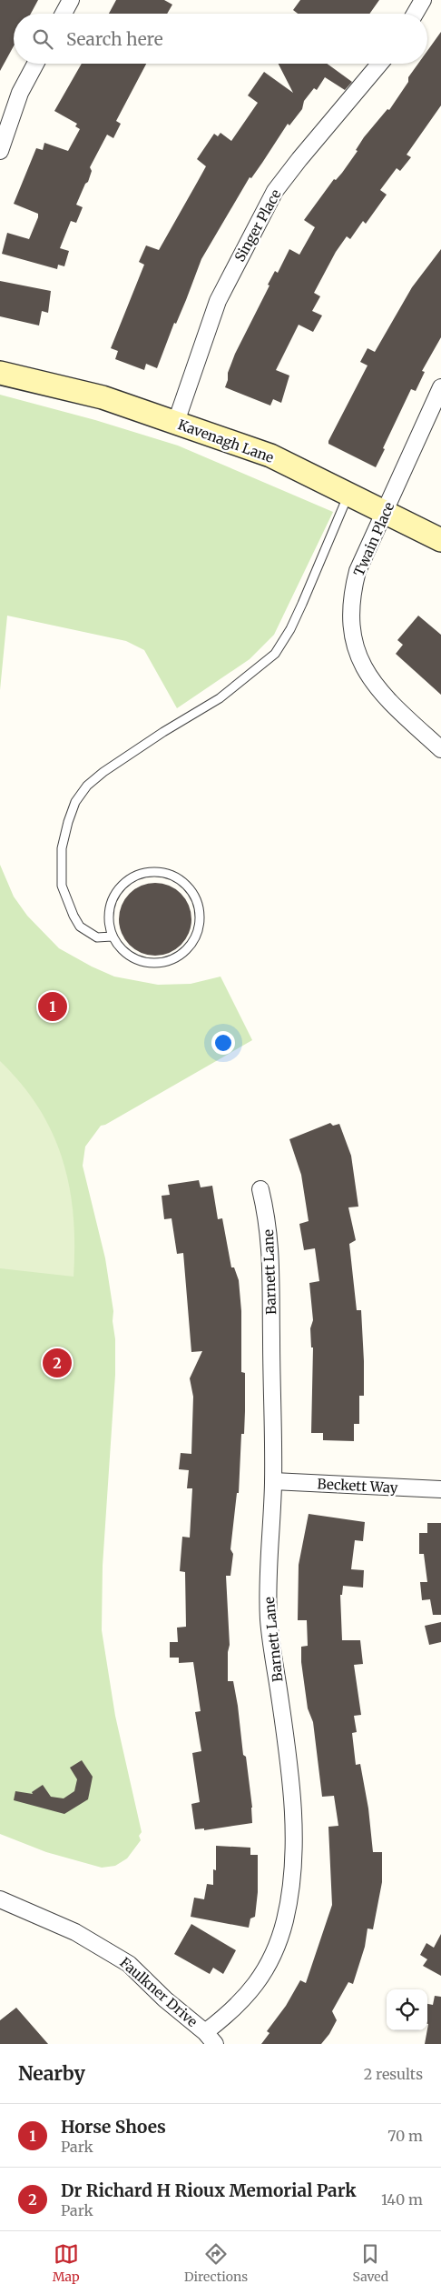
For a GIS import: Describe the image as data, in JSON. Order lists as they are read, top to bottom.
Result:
{
  "streets": {
    "main road": ["Kavenagh Lane"],
    "street": [
      "Singer Place",
      "Twain Place",
      "Barnett Lane",
      "Beckett Way",
      "Faulkner Drive"
    ]
  },
  "crossings": [
    ["Singer Place", "Kavenagh Lane"],
    ["Kavenagh Lane", "Twain Place"],
    ["Barnett Lane", "Beckett Way"],
    ["Barnett Lane", "Faulkner Drive"]
  ],
  "page": {
    "search": "Search here",
    "pins": ["1", "2"],
    "heading": ["Nearby", "2 results"],
    "list": [
      {
        "mark": "1",
        "name": "Horse Shoes",
        "note": "Park",
        "value": "70 m"
      },
      {
        "mark": "2",
        "name": "Dr Richard H Rioux Memorial Park",
        "note": "Park",
        "value": "140 m"
      }
    ],
    "nav": ["Map", "Directions", "Saved"]
  }
}
